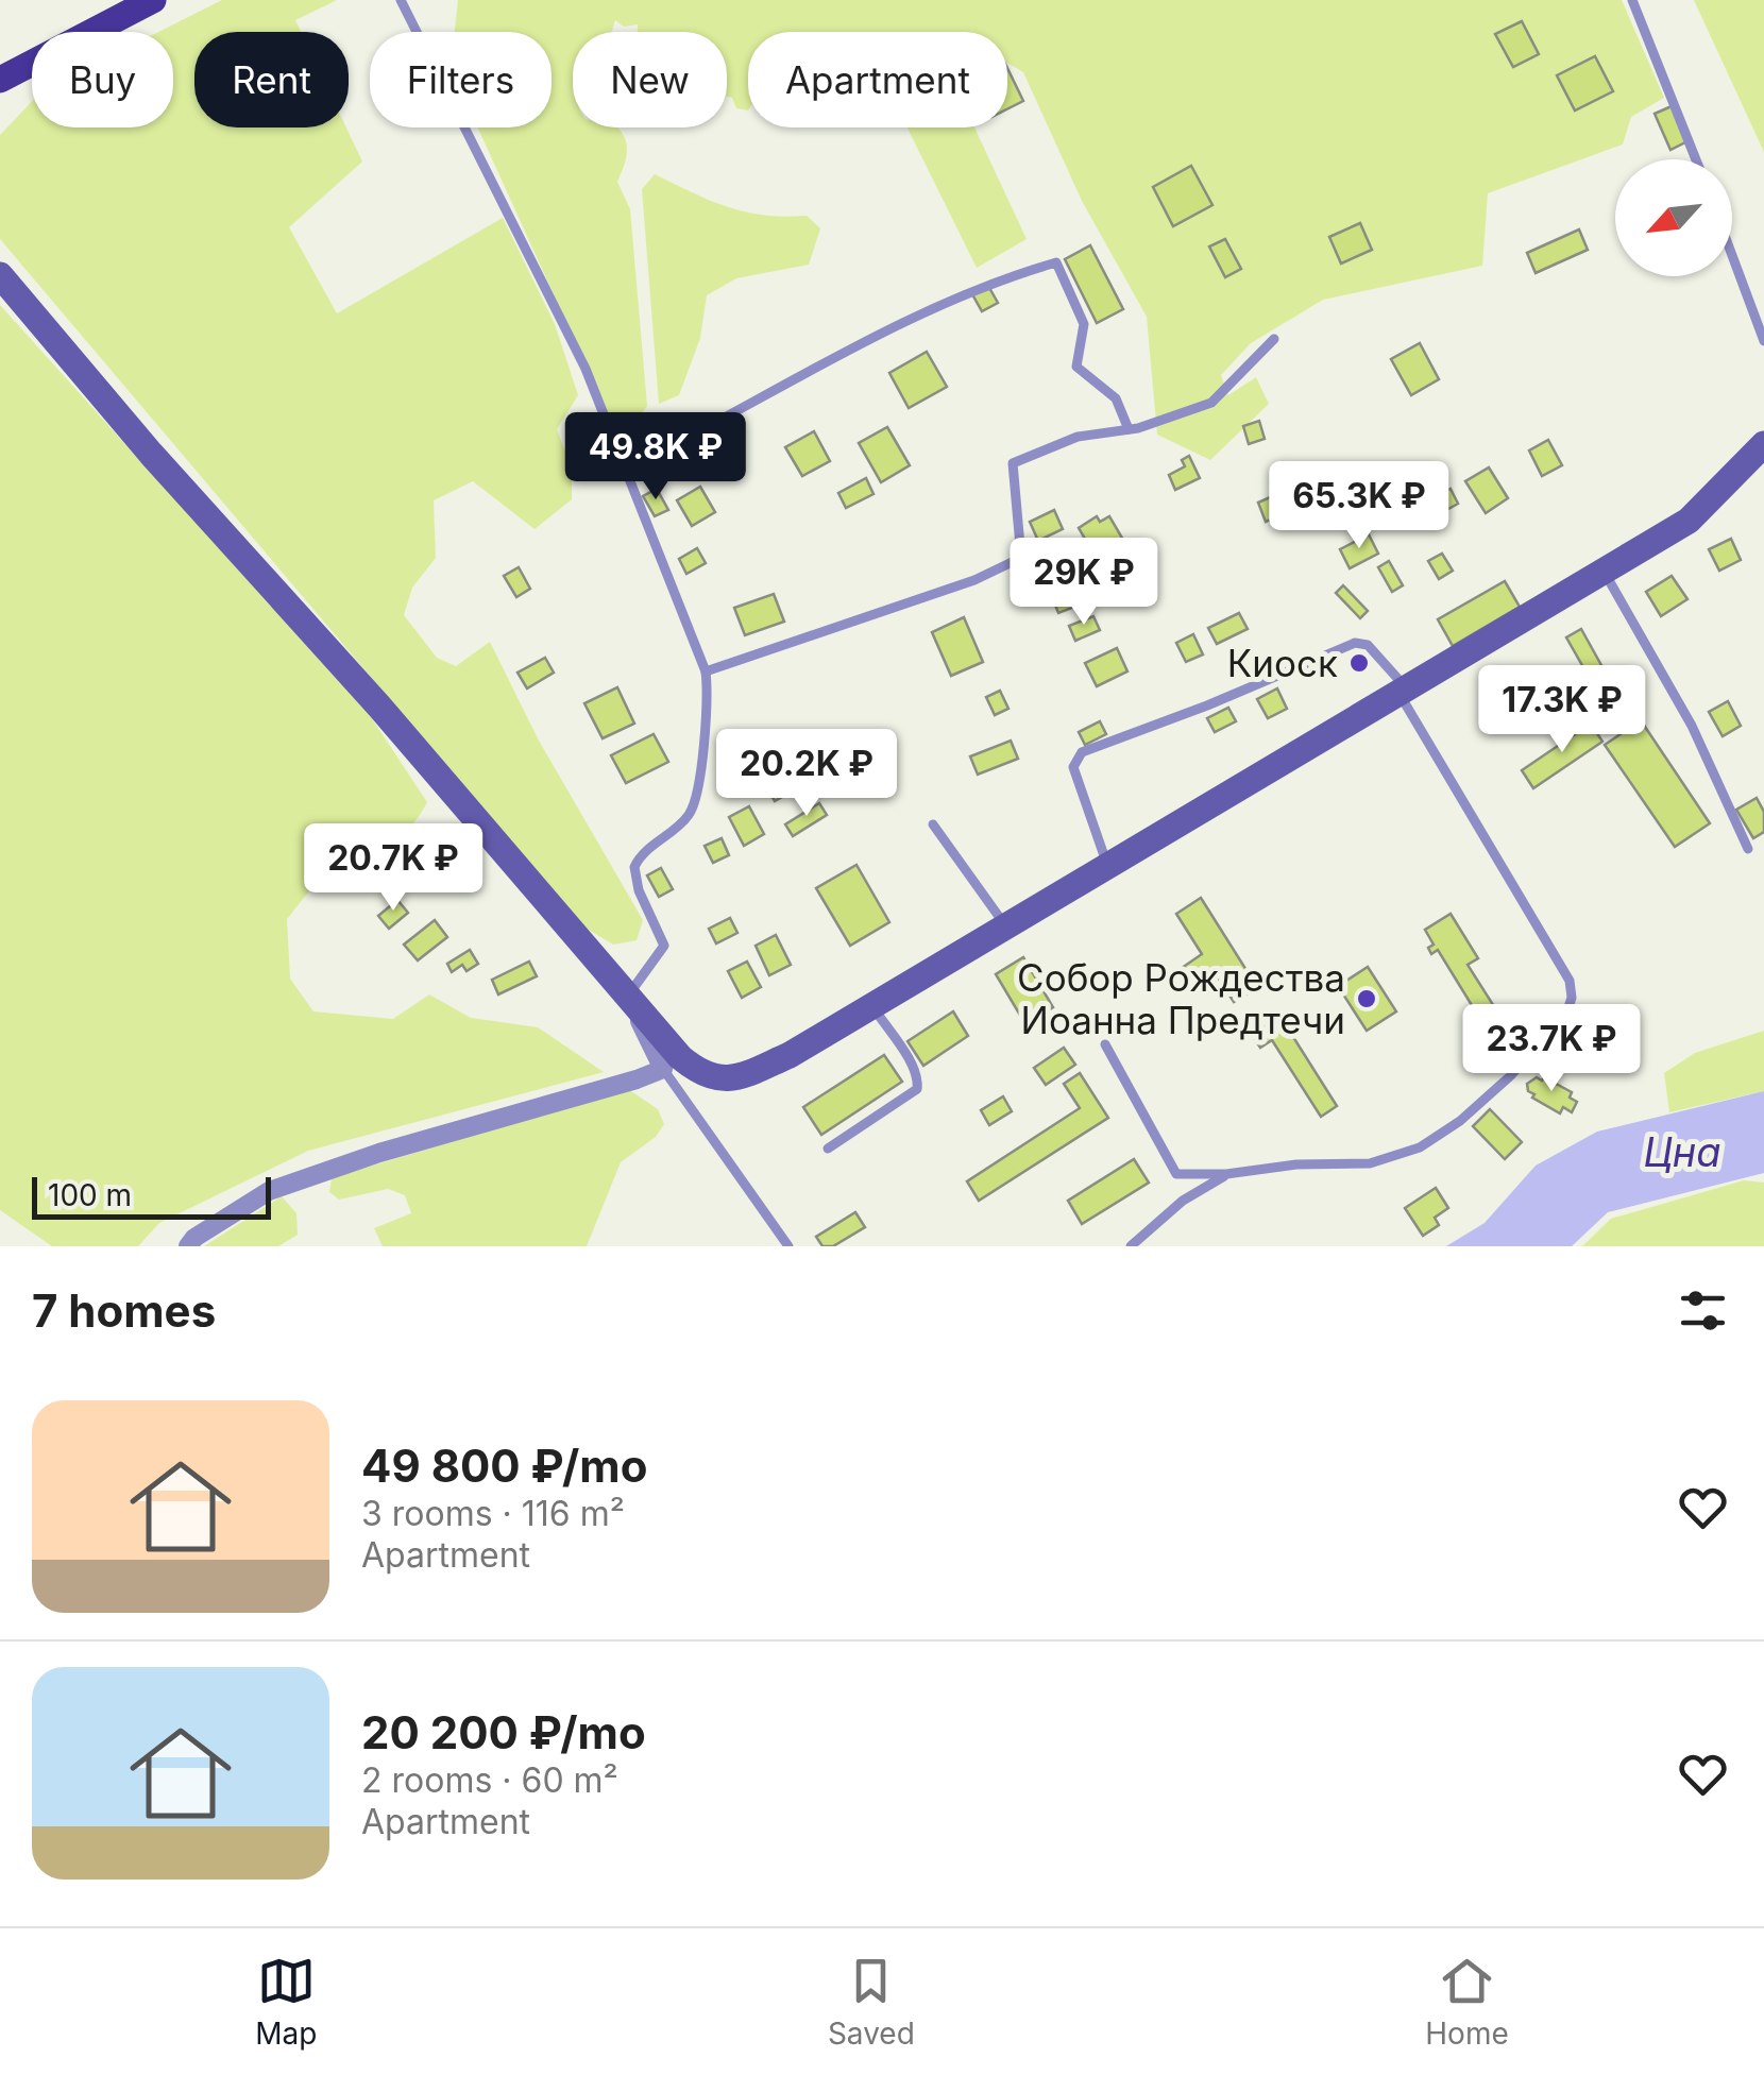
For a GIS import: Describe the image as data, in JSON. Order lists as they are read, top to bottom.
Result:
{
  "water": ["Цна"],
  "places": ["Киоск", "Собор Рождества Иоанна Предтечи"],
  "scale_bar": "100 m",
  "north": "bottom left",
  "page": {
    "chip": [
      "Buy",
      "Rent",
      "Filters",
      "New",
      "Apartment"
    ],
    "price": [
      "49.8K ₽",
      "65.3K ₽",
      "29K ₽",
      "17.3K ₽",
      "20.2K ₽",
      "20.7K ₽",
      "23.7K ₽"
    ],
    "scale": "100 m",
    "heading": "7 homes",
    "list": [
      {
        "name": "49 800 ₽/mo",
        "note": "3 rooms · 116 m² · Apartment"
      },
      {
        "name": "20 200 ₽/mo",
        "note": "2 rooms · 60 m² · Apartment"
      }
    ],
    "tabs": ["Map", "Saved", "Home"]
  }
}
